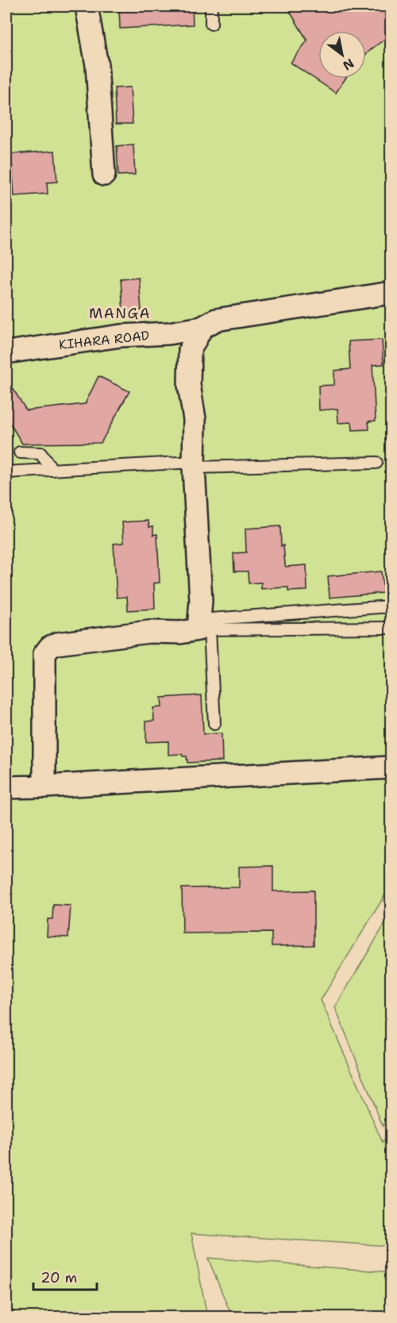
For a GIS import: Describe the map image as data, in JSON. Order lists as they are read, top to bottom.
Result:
{
  "streets": {
    "street": ["KIHARA ROAD"]
  },
  "districts": ["MANGA"],
  "scale_bar": "20 m",
  "north": "bottom right"
}
